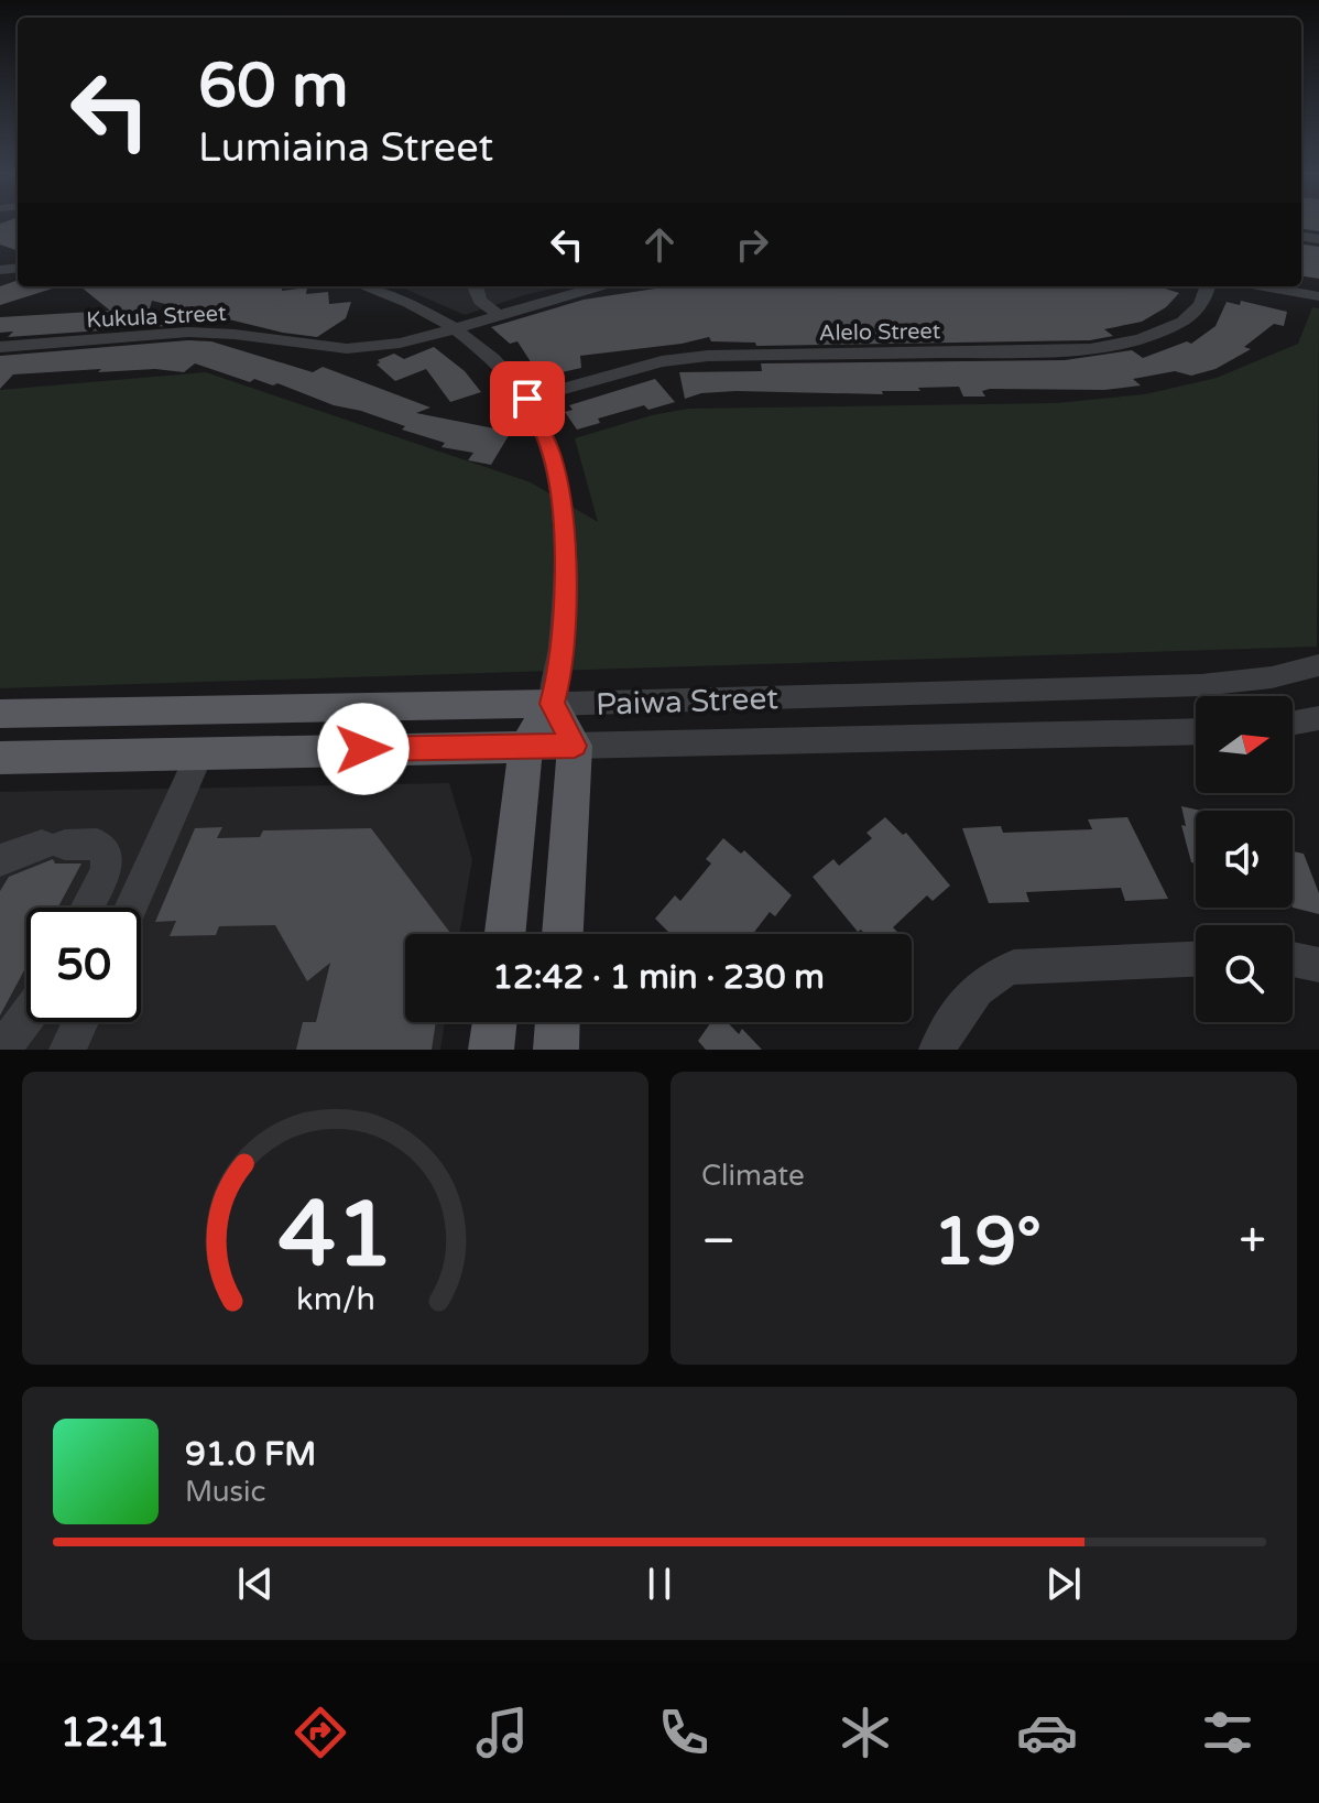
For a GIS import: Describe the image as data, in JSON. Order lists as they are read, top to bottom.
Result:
{
  "streets": {
    "main road": ["Paiwa Street"],
    "street": ["Kukula Street", "Alelo Street"]
  },
  "north": "right",
  "page": {
    "turn": ["60 m", "Lumiaina Street"],
    "limit": "50",
    "trip": "12:42 · 1 min · 230 m",
    "tile": "Climate",
    "heat": ["−", "19°", "+"],
    "song": ["91.0 FM", "Music"],
    "tabs": "12:41",
    "gauge": ["41", "km/h"]
  }
}
